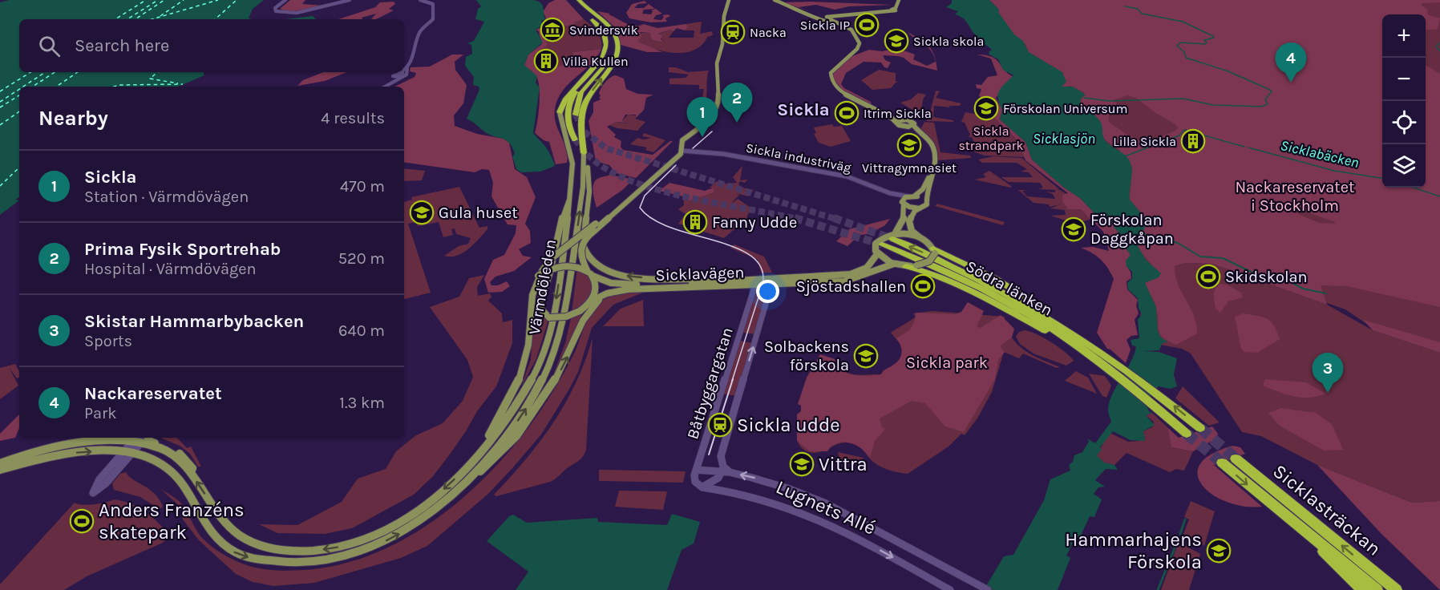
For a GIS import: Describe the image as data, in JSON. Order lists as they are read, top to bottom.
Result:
{
  "streets": {
    "highway": ["Södra länken", "Sicklasträckan"],
    "main road": ["Sicklavägen", "Värmdöleden"],
    "street": ["Sickla industriväg", "Båtbyggargatan", "Lugnets Allé"]
  },
  "crossings": [
    ["Sicklavägen", "Båtbyggargatan"],
    ["Båtbyggargatan", "Lugnets Allé"]
  ],
  "districts": ["Sickla"],
  "water": ["Sicklasjön", "Sicklabäcken"],
  "parks": ["Sickla strandpark", "Nackareservatet i Stockholm", "Sickla park"],
  "places": {
    "sports": [
      "Sickla IP",
      "Itrim Sickla",
      "Skidskolan",
      "Sjöstadshallen",
      "Anders Franzéns skatepark"
    ],
    "museum": ["Svindersvik"],
    "station": ["Nacka", "Sickla udde"],
    "school or university": [
      "Sickla skola",
      "Förskolan Universum",
      "Vittragymnasiet",
      "Gula huset",
      "Förskolan Daggkåpan",
      "Solbackens förskola",
      "Vittra",
      "Hammarhajens Förskola"
    ],
    "building": ["Villa Kullen", "Lilla Sickla", "Fanny Udde"]
  },
  "page": {
    "map_buttons": ["+", "−"],
    "search": "Search here",
    "pins": [
      "4",
      "2",
      "1",
      "3"
    ],
    "heading": ["Nearby", "4 results"],
    "list": [
      {
        "mark": "1",
        "name": "Sickla",
        "note": "Station · Värmdövägen",
        "value": "470 m"
      },
      {
        "mark": "2",
        "name": "Prima Fysik Sportrehab",
        "note": "Hospital · Värmdövägen",
        "value": "520 m"
      },
      {
        "mark": "3",
        "name": "Skistar Hammarbybacken",
        "note": "Sports",
        "value": "640 m"
      },
      {
        "mark": "4",
        "name": "Nackareservatet",
        "note": "Park",
        "value": "1.3 km"
      }
    ]
  }
}
